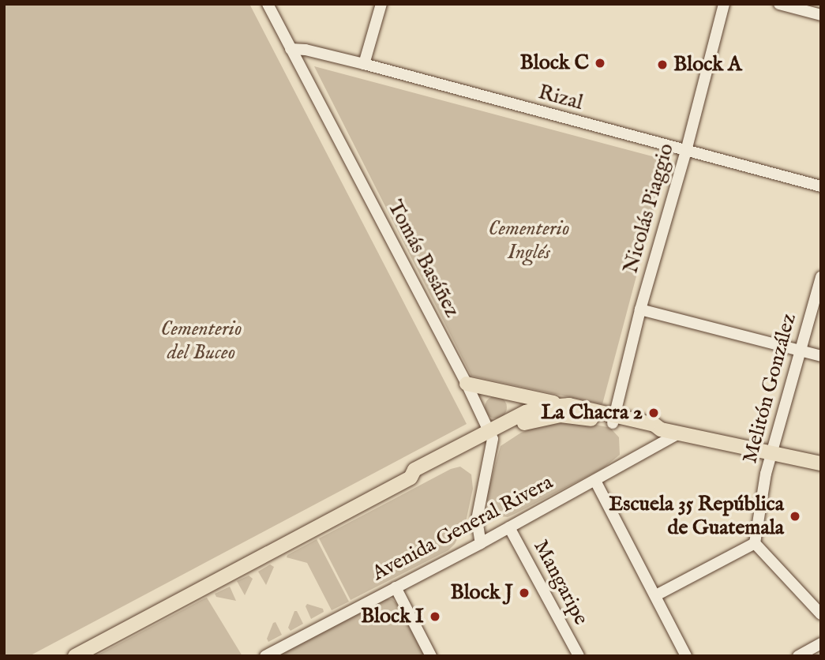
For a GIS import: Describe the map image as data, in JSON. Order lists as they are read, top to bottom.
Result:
{
  "streets": {
    "street": [
      "Rizal",
      "Nicolás Piaggio",
      "Tomás Basáñez",
      "Melitón González",
      "Avenida General Rivera",
      "Mangaripe"
    ]
  },
  "crossings": [
    ["Rizal", "Nicolás Piaggio"],
    ["Rizal", "Tomás Basáñez"],
    ["Avenida General Rivera", "Mangaripe"]
  ],
  "parks": ["Cementerio Inglés", "Cementerio del Buceo"],
  "places": [
    "Block C",
    "Block A",
    "La Chacra 2",
    "Escuela 35 República de Guatemala",
    "Block J",
    "Block I"
  ]
}
